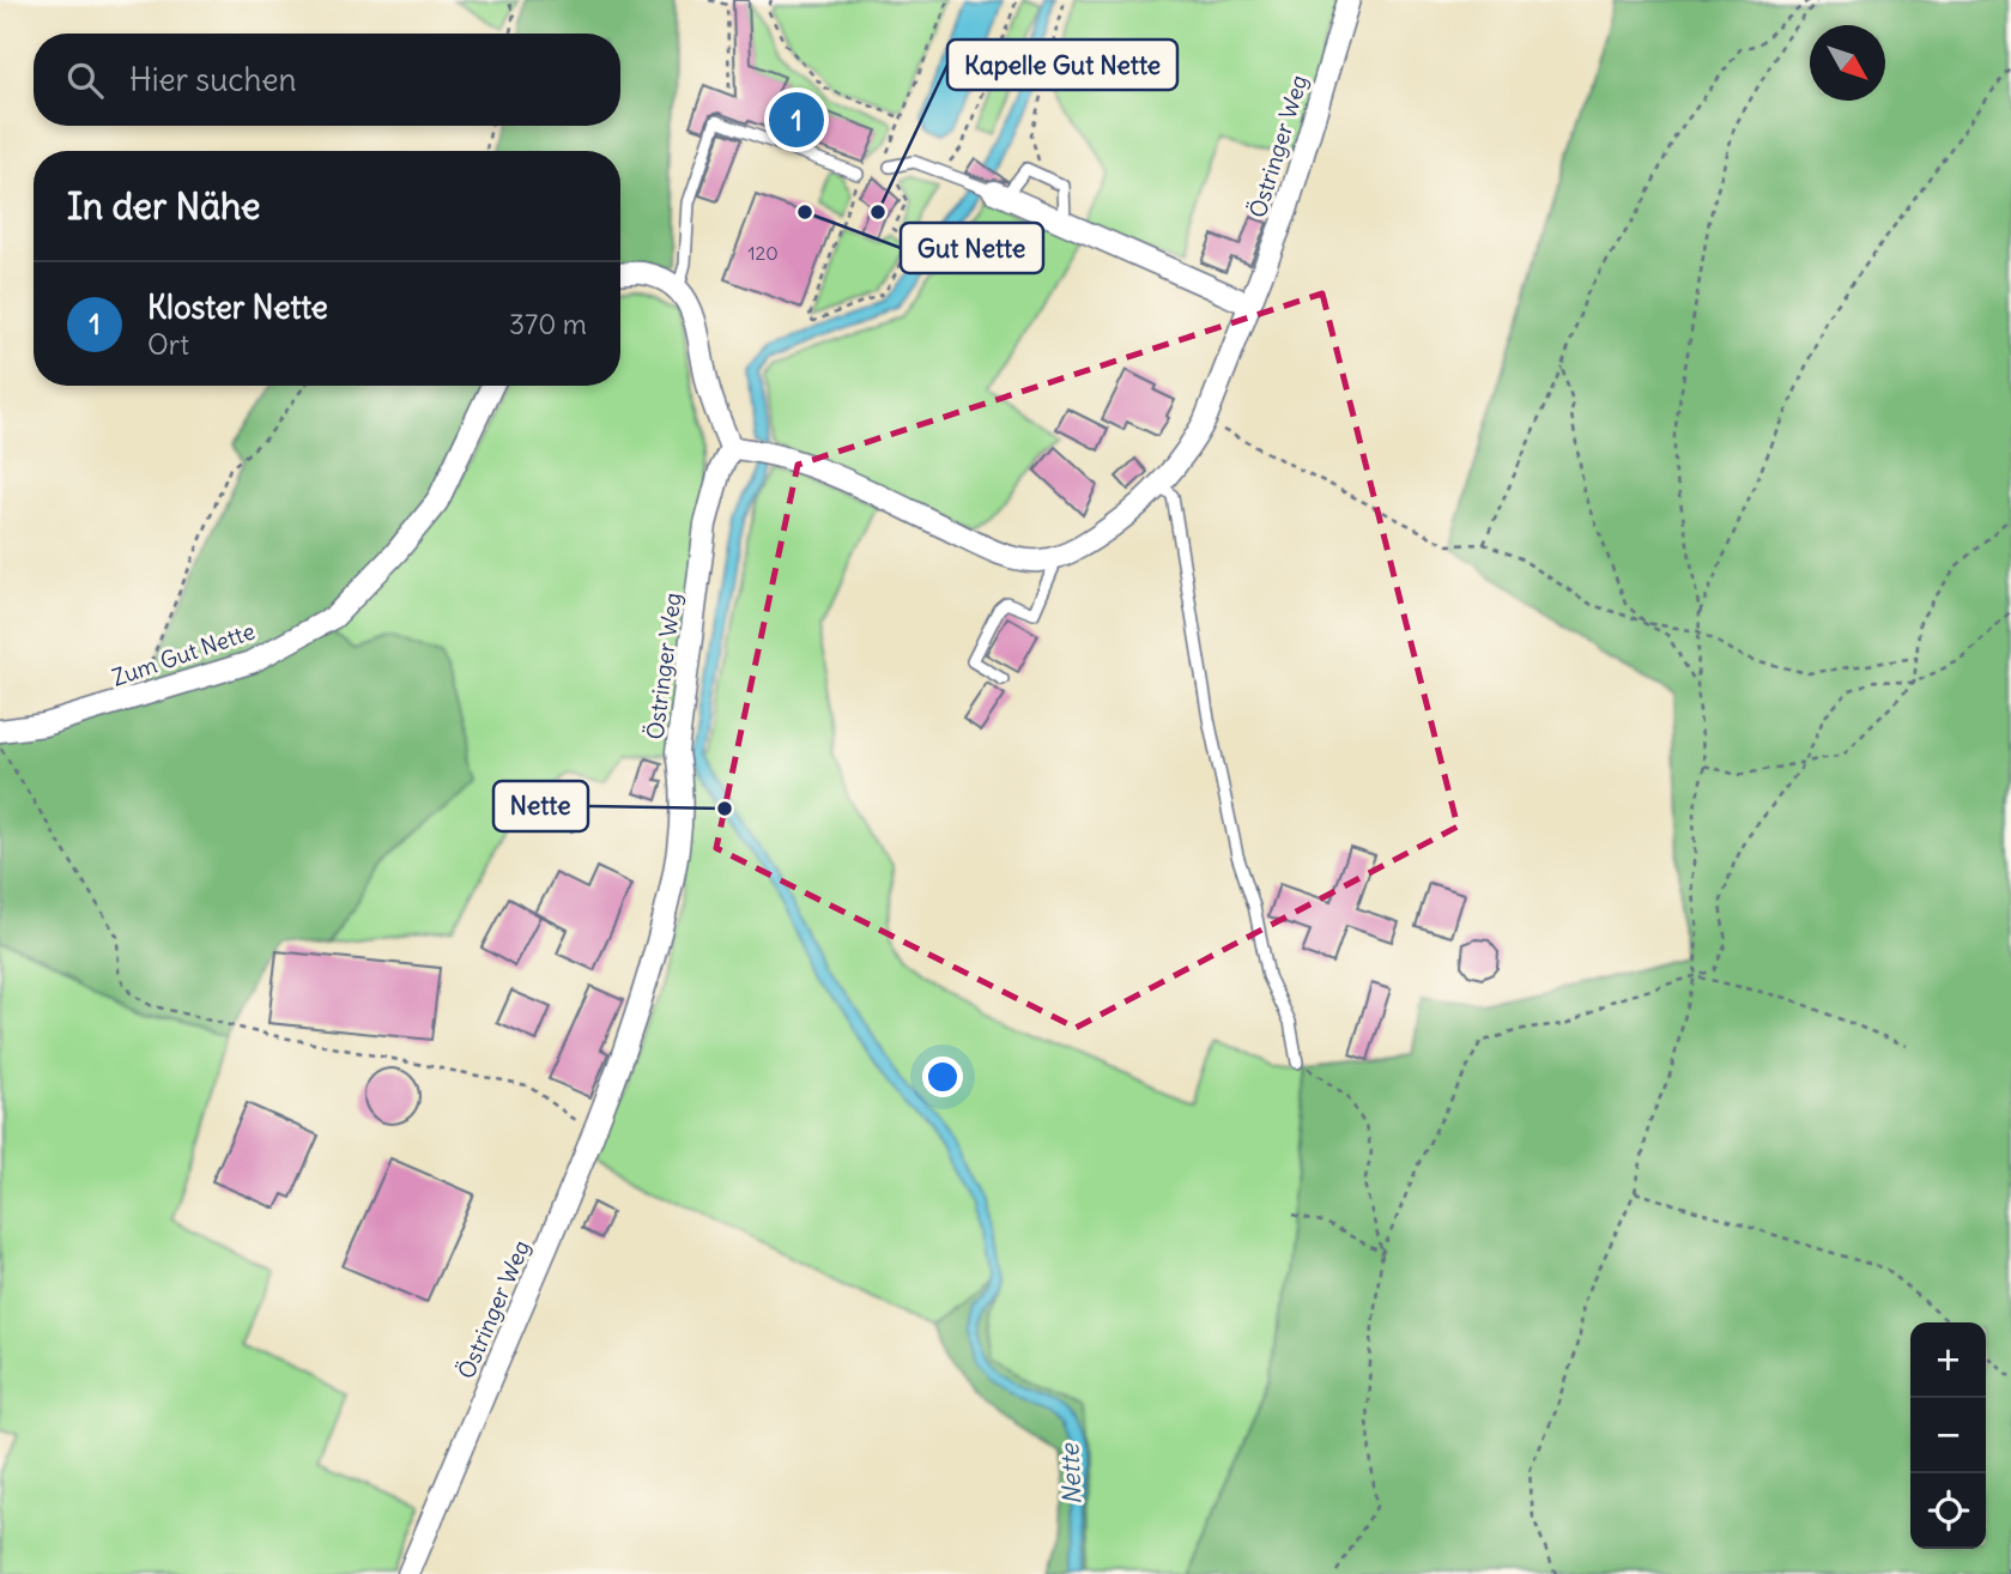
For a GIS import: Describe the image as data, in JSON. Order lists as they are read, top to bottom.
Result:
{
  "streets": {
    "street": ["Östringer Weg", "Zum Gut Nette"]
  },
  "water": ["Nette"],
  "places": ["Gut Nette", "Kapelle Gut Nette", "Nette"],
  "house_numbers": ["120"],
  "north": "bottom right",
  "page": {
    "search": "Hier suchen",
    "pins": "1",
    "heading": "In der Nähe",
    "list": [
      {
        "mark": "1",
        "name": "Kloster Nette",
        "note": "Ort",
        "value": "370 m"
      }
    ],
    "map_buttons": ["+", "−"]
  }
}
